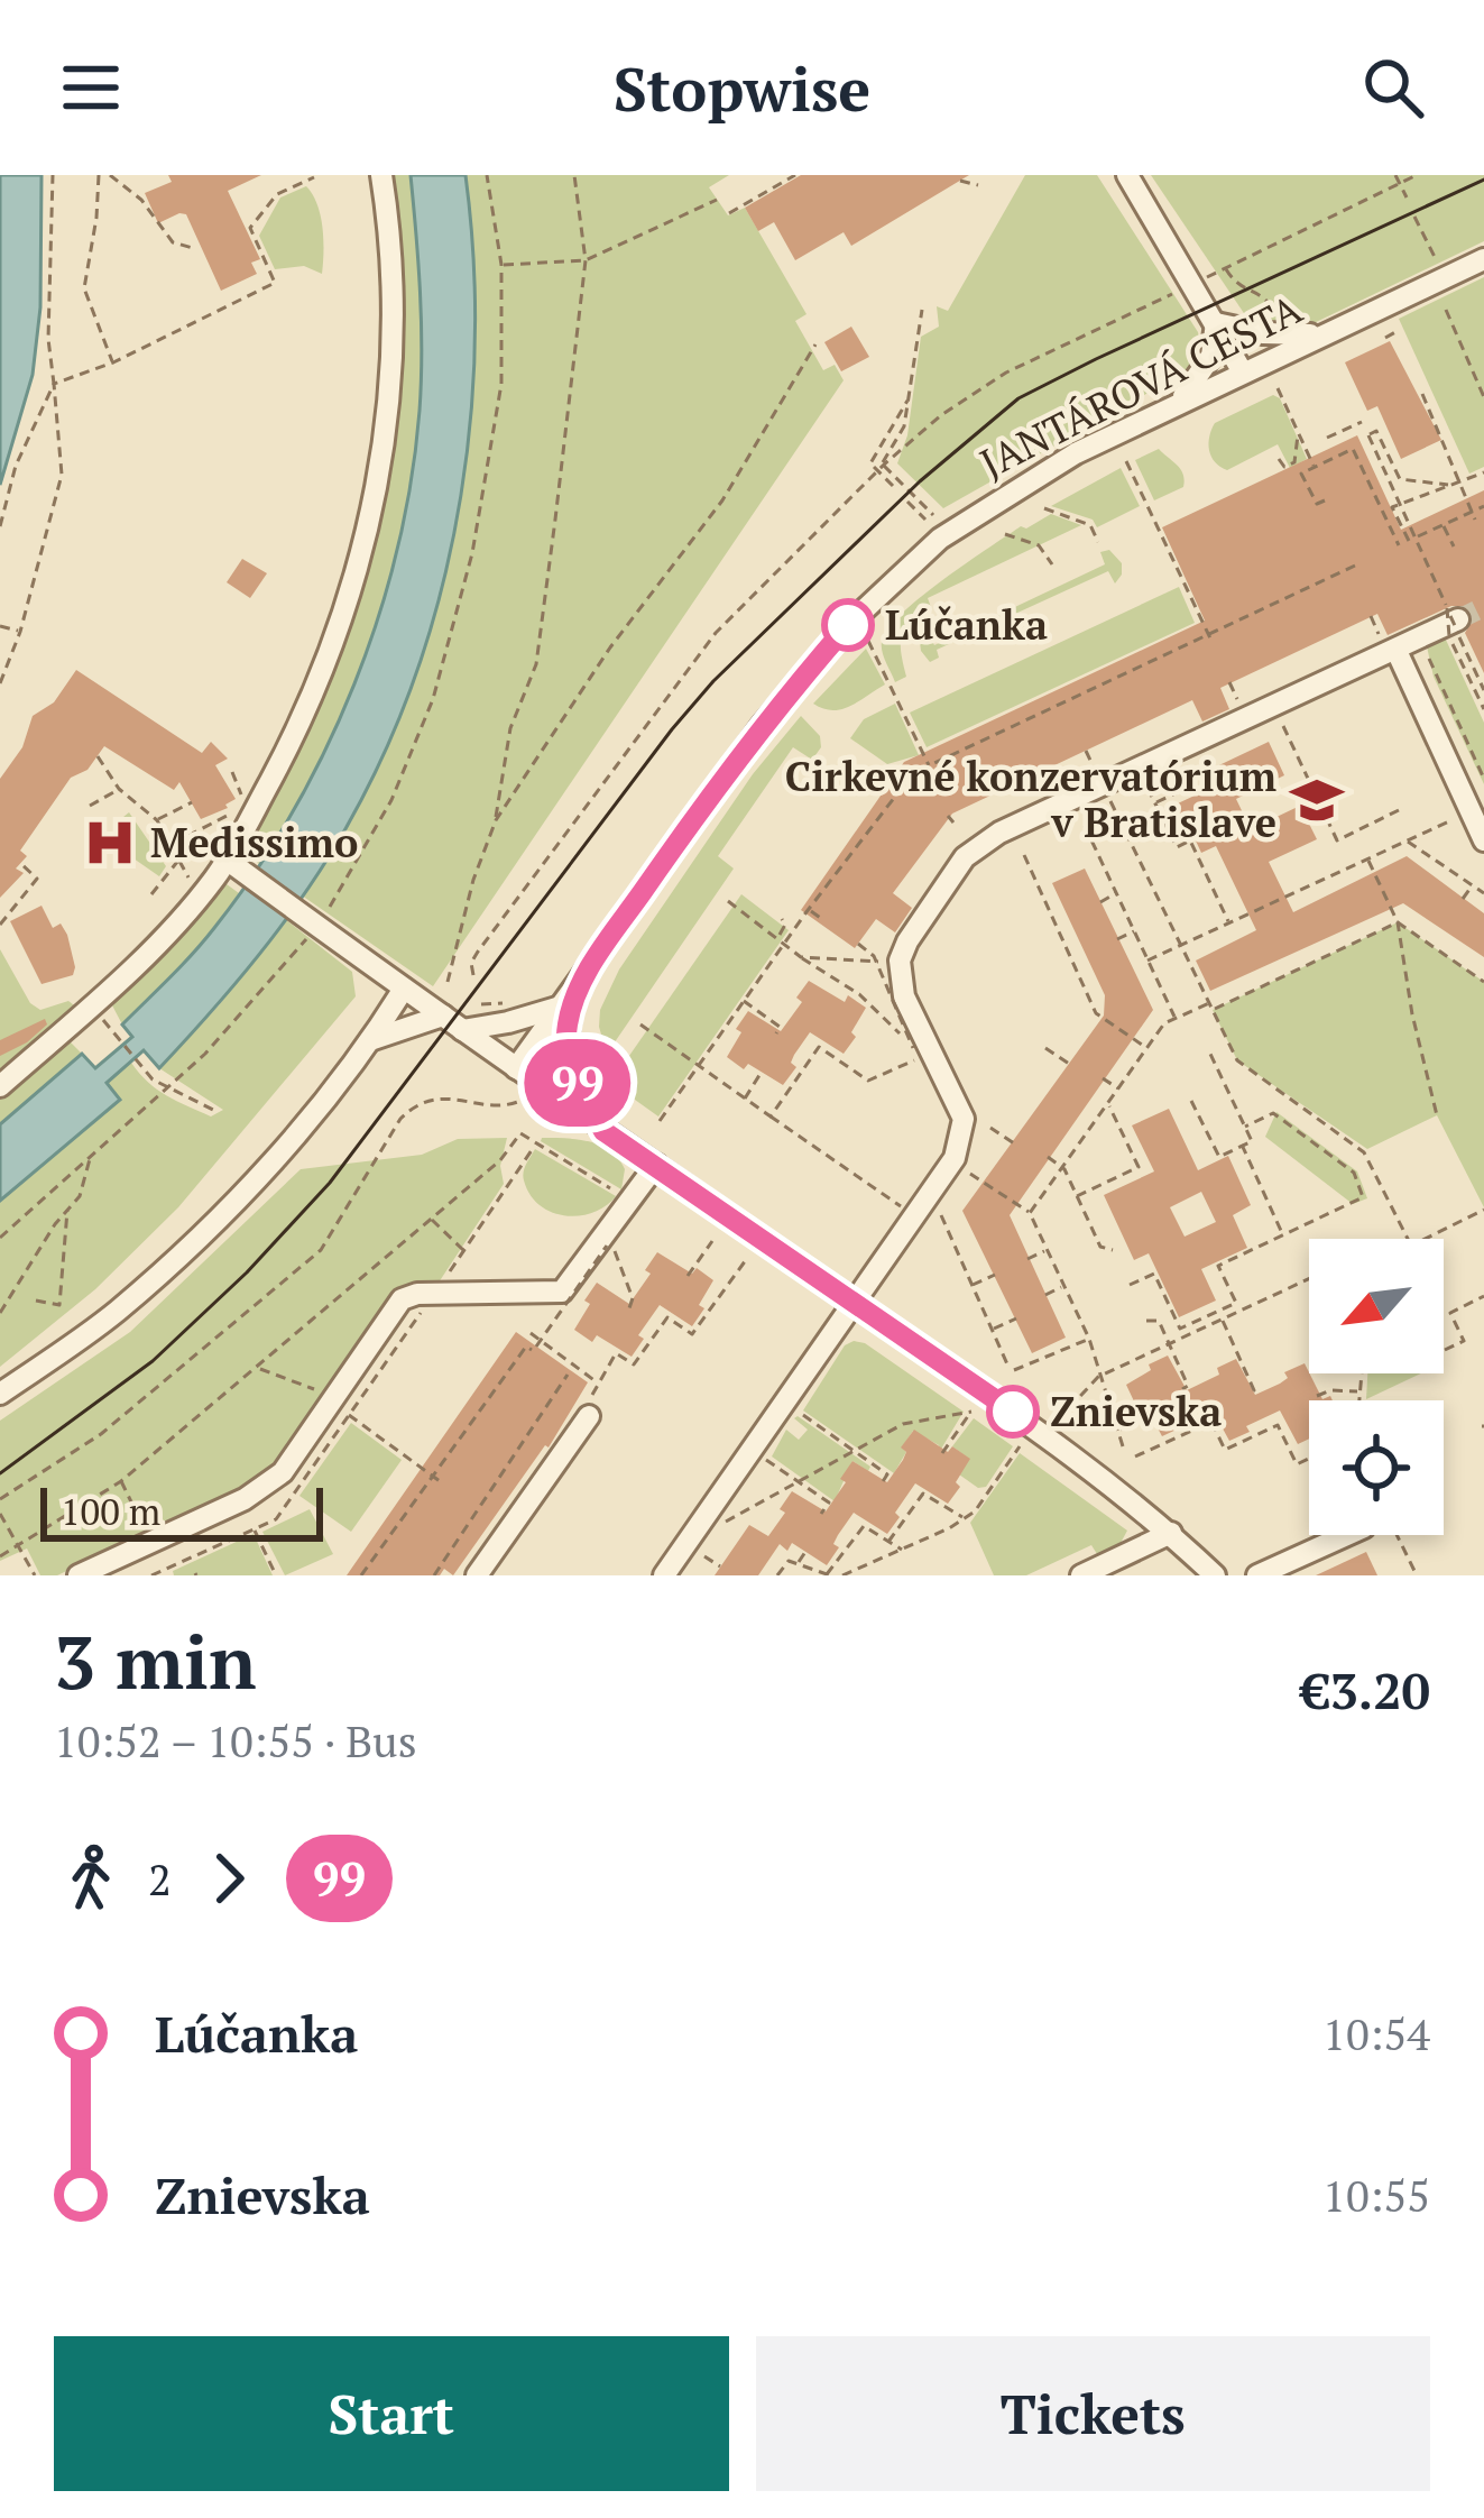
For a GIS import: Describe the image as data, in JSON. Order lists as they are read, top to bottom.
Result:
{
  "streets": {
    "street": ["JANTÁROVÁ CESTA"]
  },
  "places": {
    "other": ["Lúčanka", "Znievska"],
    "school or university": ["Cirkevné konzervatórium v Bratislave"],
    "hospital": ["Medissimo"]
  },
  "lines": ["bus line 99"],
  "scale_bar": "100 m",
  "north": "bottom left",
  "page": {
    "header": "Stopwise",
    "on_map": "99",
    "scale": "100 m",
    "heading": ["3 min", "10:52 – 10:55 · Bus", "€3.20"],
    "legs": ["2", "99"],
    "list": [
      {
        "name": "Lúčanka",
        "value": "10:54"
      },
      {
        "name": "Znievska",
        "value": "10:55"
      }
    ],
    "buttons": ["Start", "Tickets"]
  }
}
